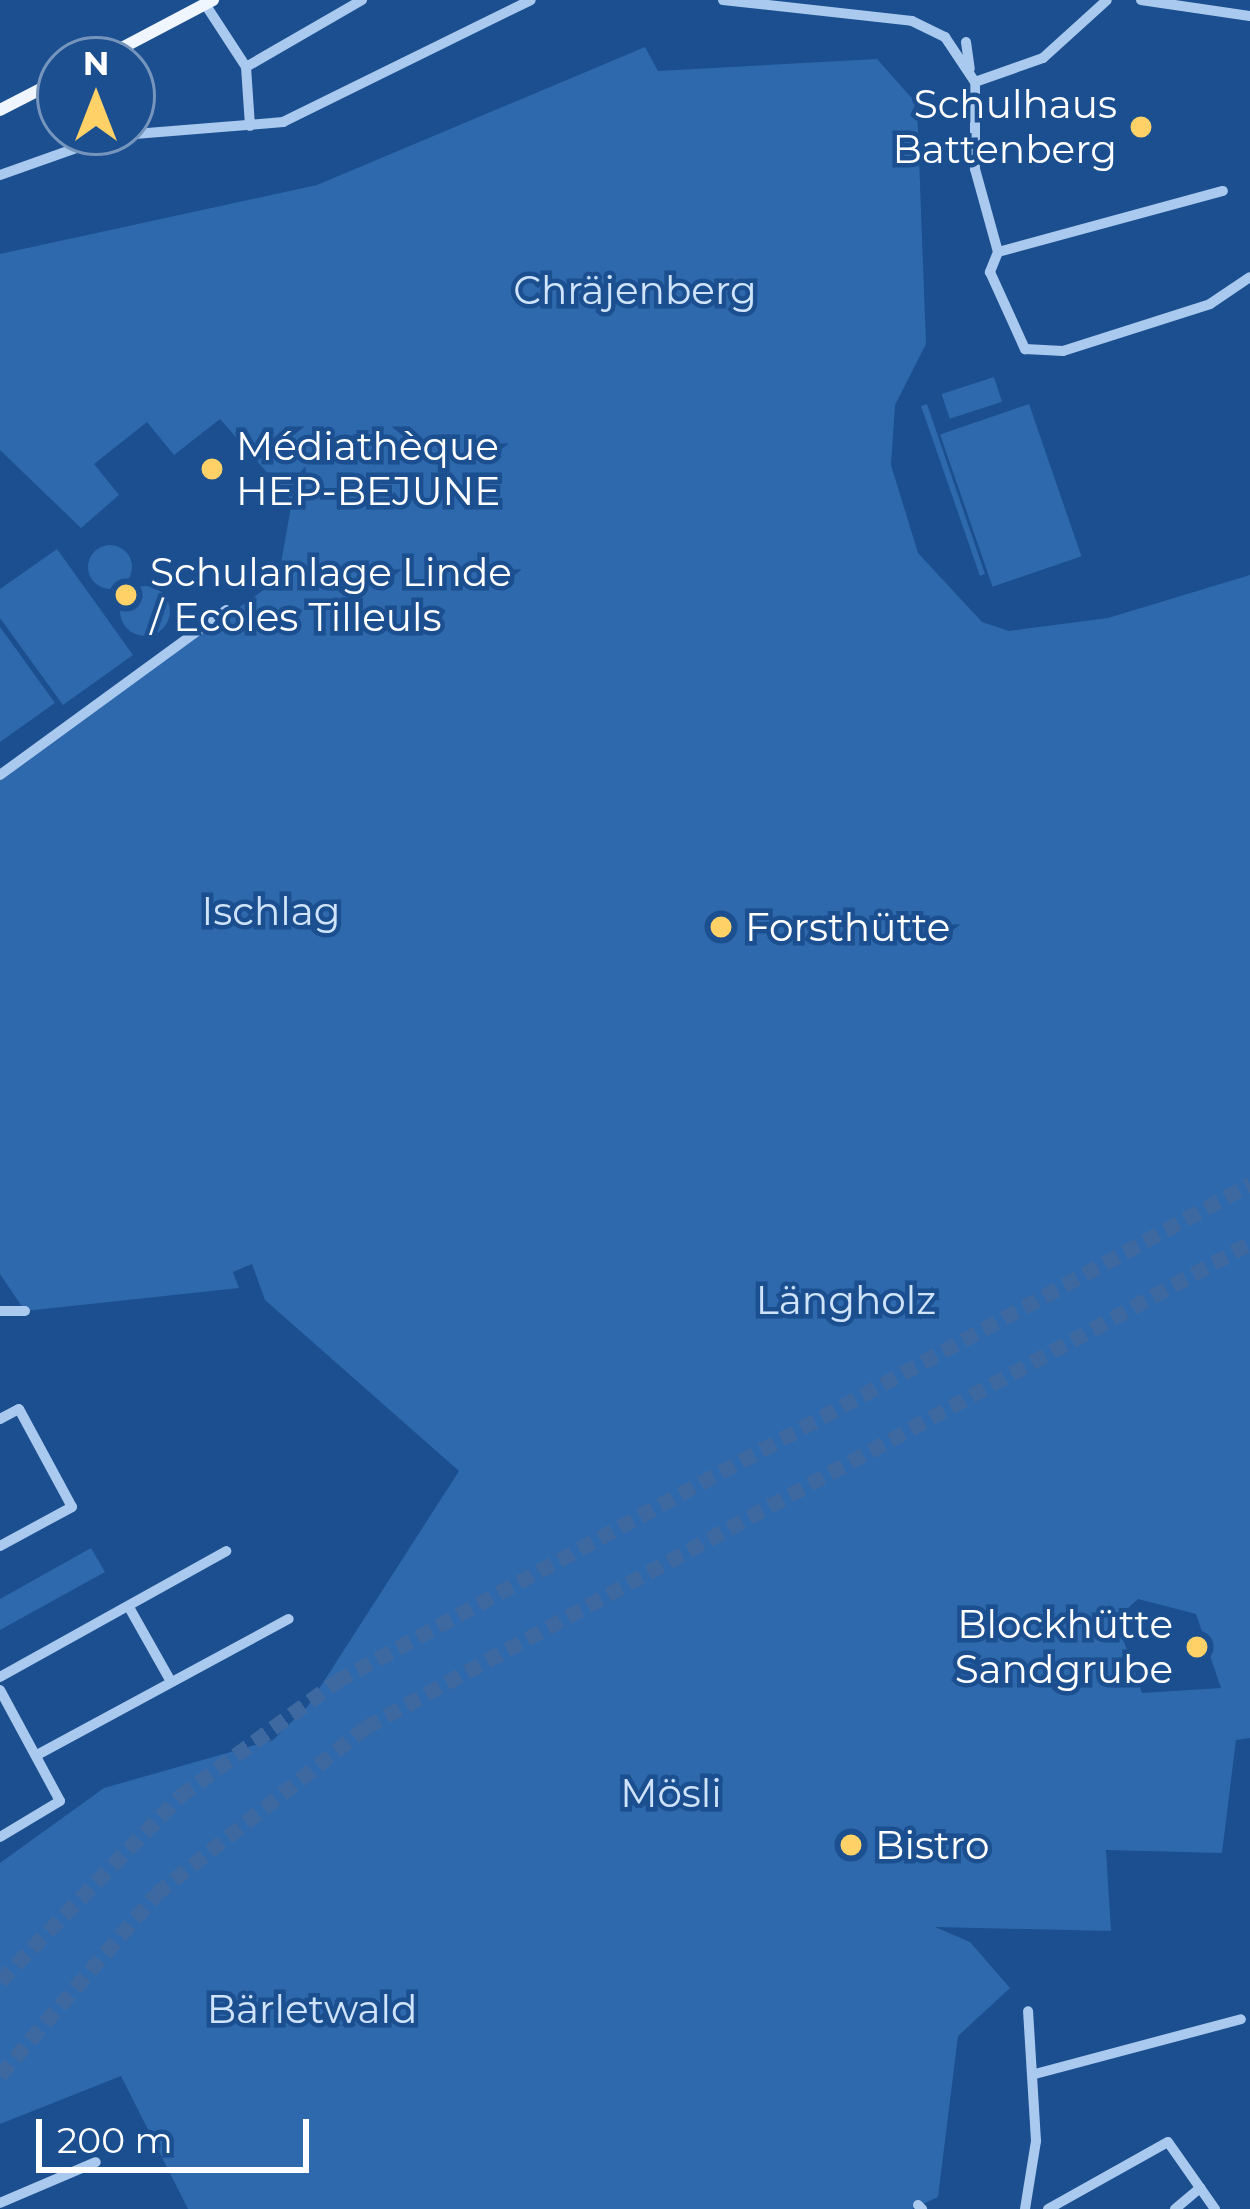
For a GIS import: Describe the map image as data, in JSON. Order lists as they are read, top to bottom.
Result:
{
  "parks": [
    "Chräjenberg",
    "Ischlag",
    "Längholz",
    "Mösli",
    "Bärletwald"
  ],
  "places": [
    "Schulhaus Battenberg",
    "Médiathèque HEP-BEJUNE",
    "Schulanlage Linde / Ecoles Tilleuls",
    "Forsthütte",
    "Blockhütte Sandgrube",
    "Bistro"
  ],
  "scale_bar": "200 m",
  "north": "top"
}
